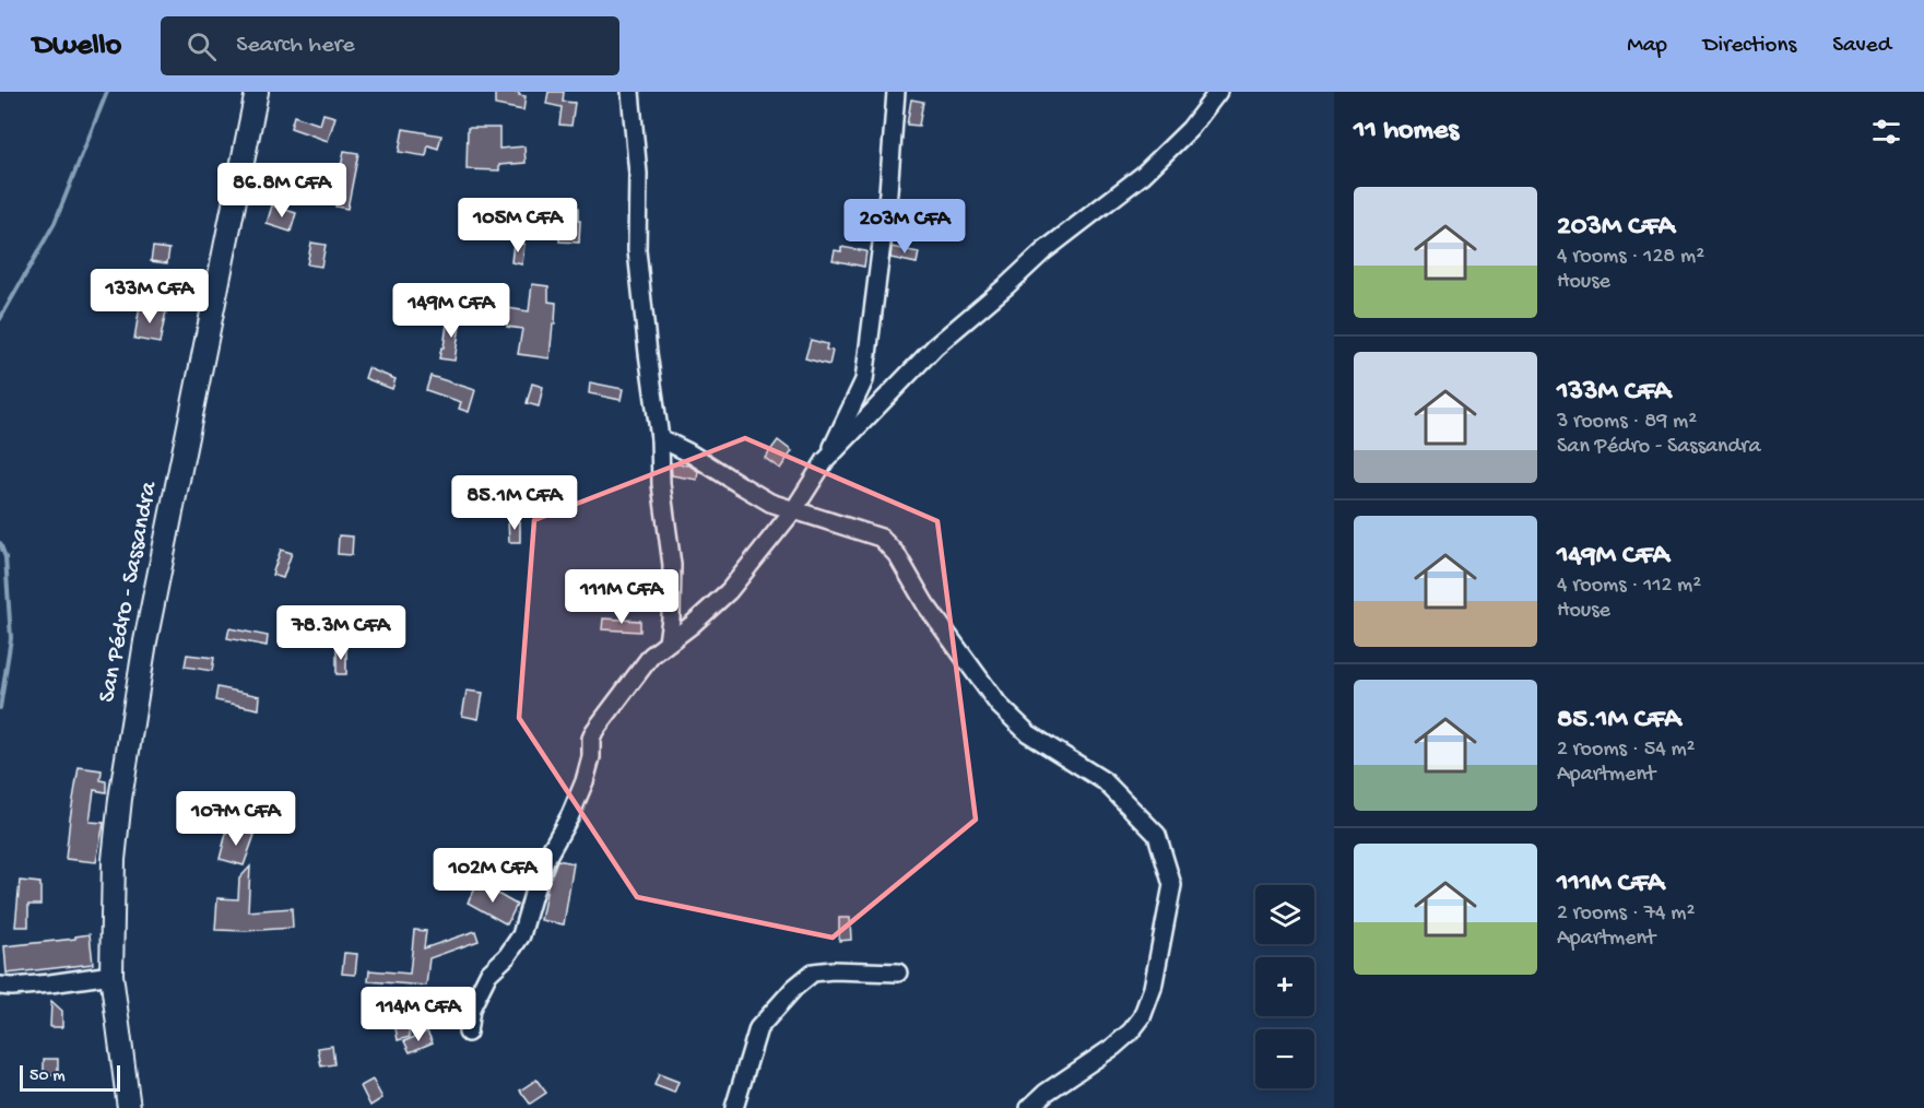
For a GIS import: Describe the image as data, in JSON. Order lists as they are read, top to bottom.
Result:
{
  "streets": {
    "main road": ["San Pédro - Sassandra"]
  },
  "scale_bar": "50 m",
  "page": {
    "header": "Dwello",
    "search": "Search here",
    "nav": ["Map", "Directions", "Saved"],
    "heading": "11 homes",
    "price": [
      "86.8M CFA",
      "105M CFA",
      "203M CFA",
      "133M CFA",
      "149M CFA",
      "85.1M CFA",
      "111M CFA",
      "78.3M CFA",
      "107M CFA",
      "102M CFA",
      "114M CFA"
    ],
    "list": [
      {
        "name": "203M CFA",
        "note": "4 rooms · 128 m² · House"
      },
      {
        "name": "133M CFA",
        "note": "3 rooms · 89 m² · San Pédro - Sassandra"
      },
      {
        "name": "149M CFA",
        "note": "4 rooms · 112 m² · House"
      },
      {
        "name": "85.1M CFA",
        "note": "2 rooms · 54 m² · Apartment"
      },
      {
        "name": "111M CFA",
        "note": "2 rooms · 74 m² · Apartment"
      }
    ],
    "map_buttons": ["+", "−"],
    "scale": "50 m"
  }
}
